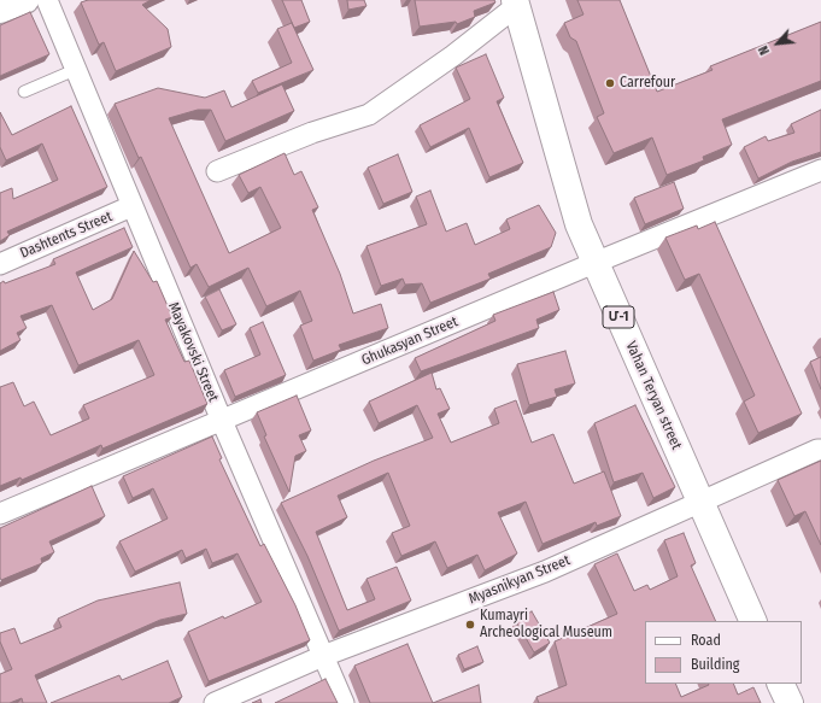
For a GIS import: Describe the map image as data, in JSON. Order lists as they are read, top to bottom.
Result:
{
  "streets": {
    "main road": ["Մ-1", "Vahan Teryan street"],
    "street": [
      "Dashtents Street",
      "Ghukasyan Street",
      "Mayakovski Street",
      "Myasnikyan Street"
    ]
  },
  "crossings": [
    ["Dashtents Street", "Mayakovski Street"],
    ["Ghukasyan Street", "Mayakovski Street"],
    ["Ghukasyan Street", "Vahan Teryan street"],
    ["Mayakovski Street", "Myasnikyan Street"],
    ["Vahan Teryan street", "Myasnikyan Street"]
  ],
  "places": ["Carrefour", "Kumayri Archeological Museum"],
  "legend": ["Road", "Building"],
  "north": "bottom left"
}
